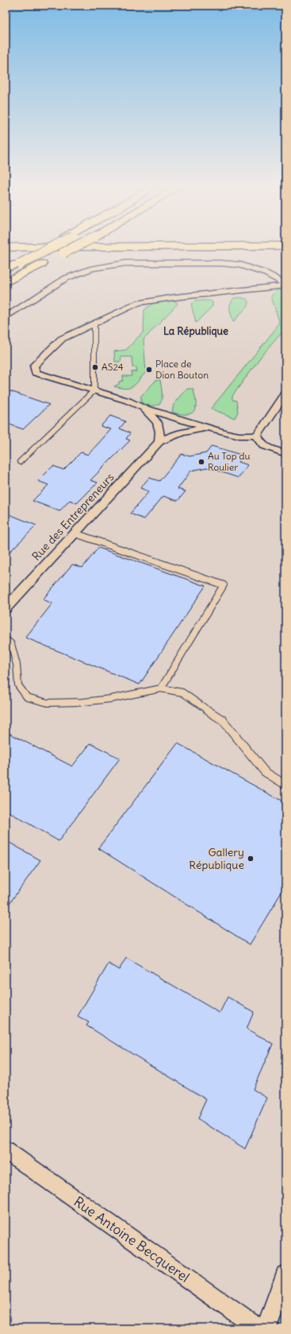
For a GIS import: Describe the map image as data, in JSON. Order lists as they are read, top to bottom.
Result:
{
  "streets": {
    "street": ["Rue des Entrepreneurs", "Rue Antoine Becquerel"]
  },
  "districts": ["La République"],
  "places": [
    "AS24",
    "Place de Dion Bouton",
    "Au Top du Roulier",
    "Gallery République"
  ]
}
